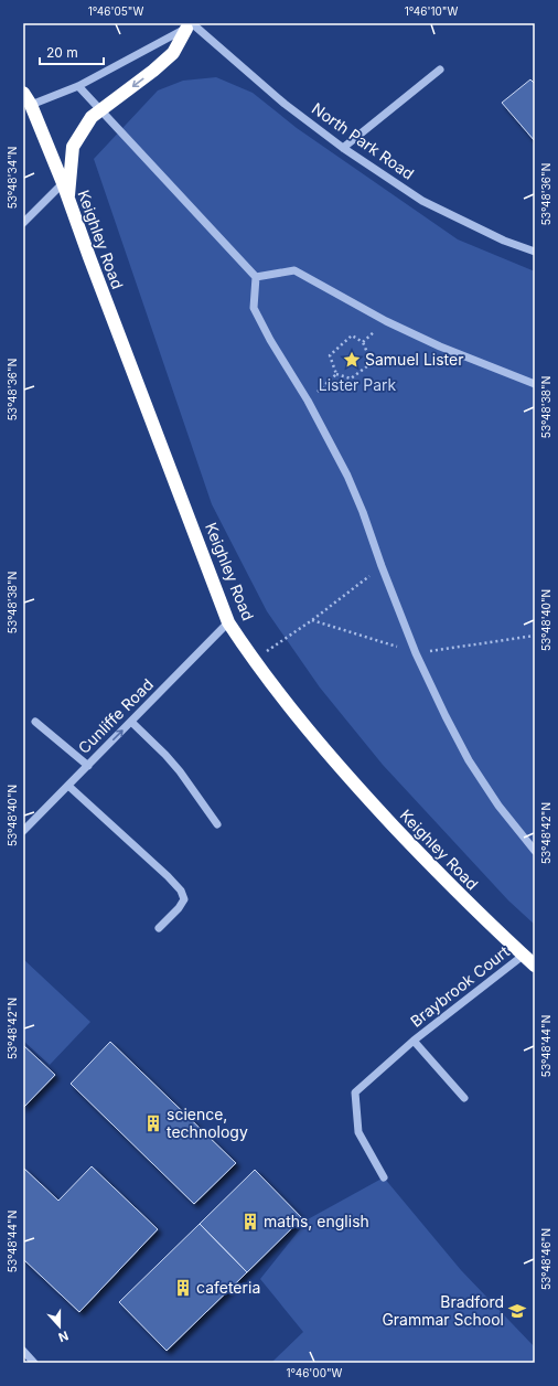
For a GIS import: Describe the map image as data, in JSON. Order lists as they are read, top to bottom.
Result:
{
  "streets": {
    "highway": ["Keighley Road"],
    "street": ["North Park Road", "Cunliffe Road", "Braybrook Court"]
  },
  "crossings": [
    ["Keighley Road", "Cunliffe Road"],
    ["Keighley Road", "Braybrook Court"]
  ],
  "parks": ["Lister Park"],
  "places": {
    "place": ["Samuel Lister"],
    "building": ["science, technology", "maths, english", "cafeteria"],
    "school or university": ["Bradford Grammar School"]
  },
  "scale_bar": "20 m",
  "north": "bottom",
  "coordinates": [
    "1°46'05\"W",
    "1°46'10\"W",
    "53°48'34\"N",
    "53°48'36\"N",
    "53°48'38\"N",
    "53°48'40\"N",
    "53°48'42\"N",
    "53°48'44\"N",
    "53°48'46\"N",
    "1°46'00\"W"
  ]
}
